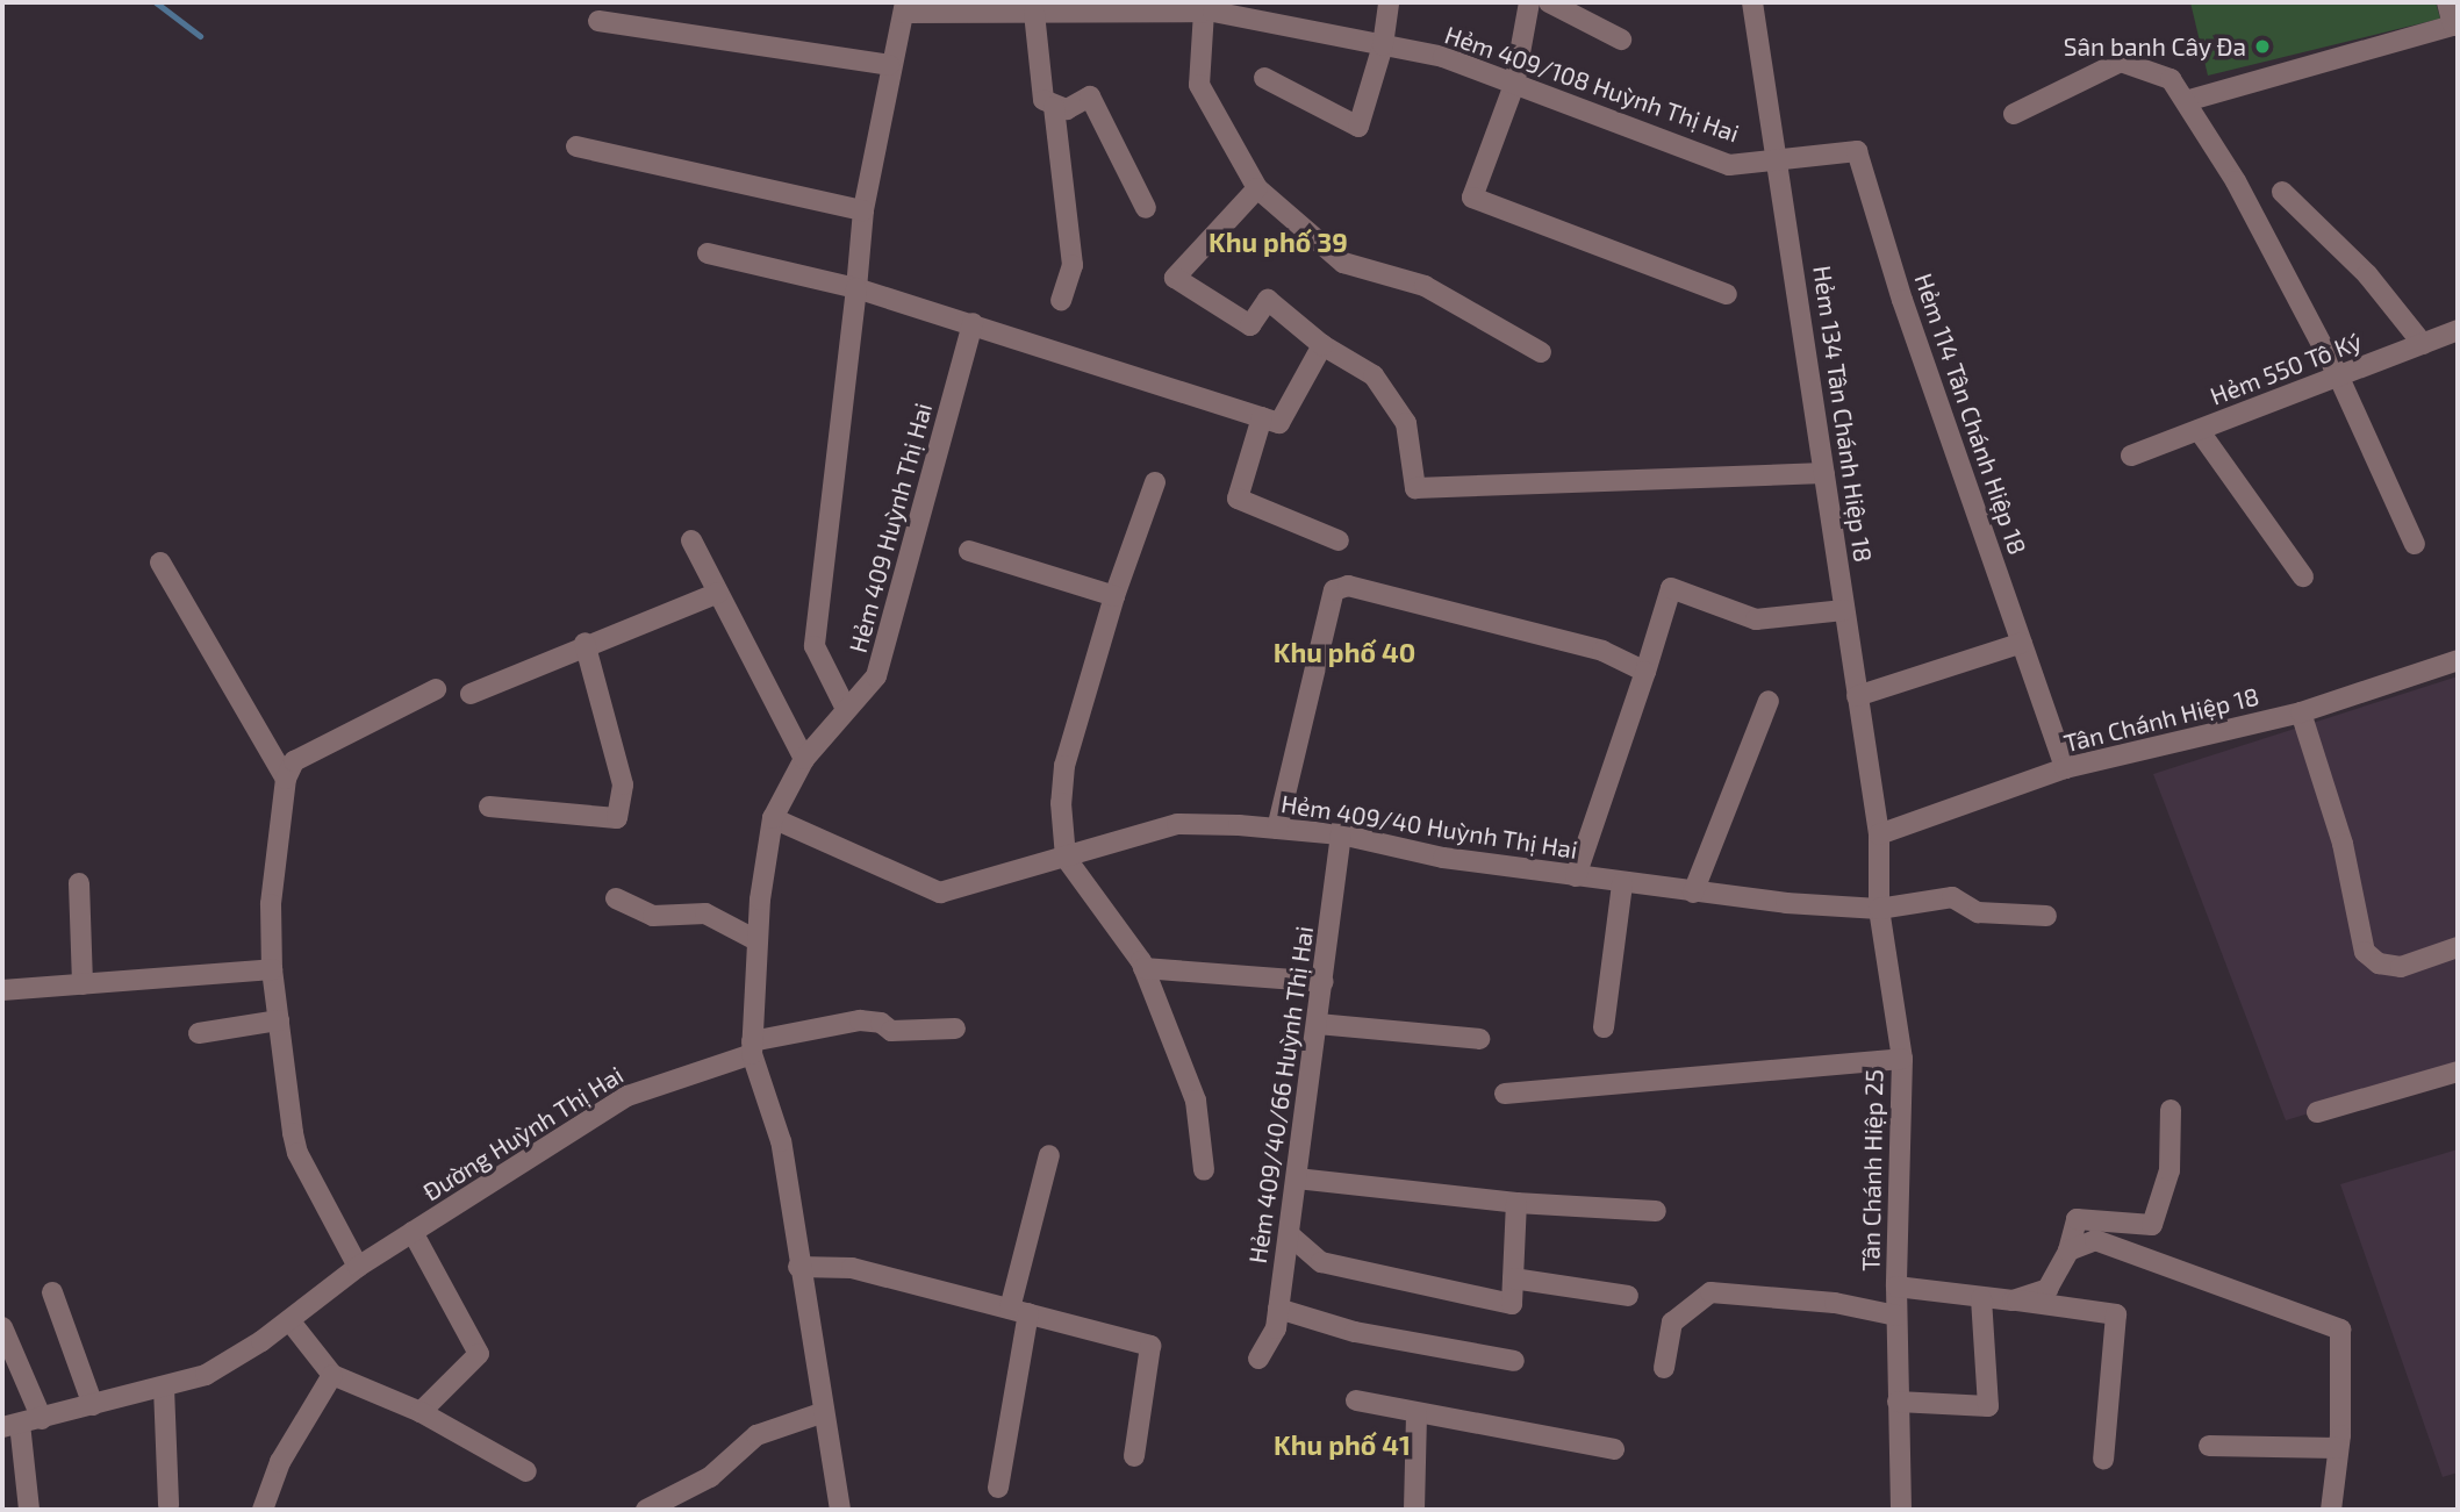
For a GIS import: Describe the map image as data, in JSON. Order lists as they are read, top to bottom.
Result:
{
  "streets": {
    "street": [
      "Hẻm 409/108 Huỳnh Thị Hai",
      "Hẻm 550 Tô Ký",
      "Hẻm 134 Tân Chánh Hiệp 18",
      "Hẻm 114 Tân Chánh Hiệp 18",
      "Hẻm 409 Huỳnh Thị Hai",
      "Tân Chánh Hiệp 18",
      "Hẻm 409/40 Huỳnh Thị Hai",
      "Hẻm 409/40/66 Huỳnh Thị Hai",
      "Đường Huỳnh Thị Hai",
      "Tân Chánh Hiệp 25"
    ]
  },
  "crossings": [
    ["Hẻm 409/108 Huỳnh Thị Hai", "Hẻm 134 Tân Chánh Hiệp 18"],
    ["Hẻm 409/108 Huỳnh Thị Hai", "Hẻm 114 Tân Chánh Hiệp 18"],
    ["Hẻm 134 Tân Chánh Hiệp 18", "Hẻm 114 Tân Chánh Hiệp 18"],
    ["Hẻm 134 Tân Chánh Hiệp 18", "Tân Chánh Hiệp 18"],
    ["Hẻm 134 Tân Chánh Hiệp 18", "Tân Chánh Hiệp 25"],
    ["Hẻm 114 Tân Chánh Hiệp 18", "Tân Chánh Hiệp 18"],
    ["Hẻm 409 Huỳnh Thị Hai", "Hẻm 409/40 Huỳnh Thị Hai"],
    ["Hẻm 409 Huỳnh Thị Hai", "Đường Huỳnh Thị Hai"],
    ["Tân Chánh Hiệp 18", "Tân Chánh Hiệp 25"],
    ["Hẻm 409/40 Huỳnh Thị Hai", "Hẻm 409/40/66 Huỳnh Thị Hai"],
    ["Hẻm 409/40 Huỳnh Thị Hai", "Tân Chánh Hiệp 25"]
  ],
  "districts": ["Khu phố 39", "Khu phố 40", "Khu phố 41"],
  "places": ["Sân banh Cây Đa"]
}
